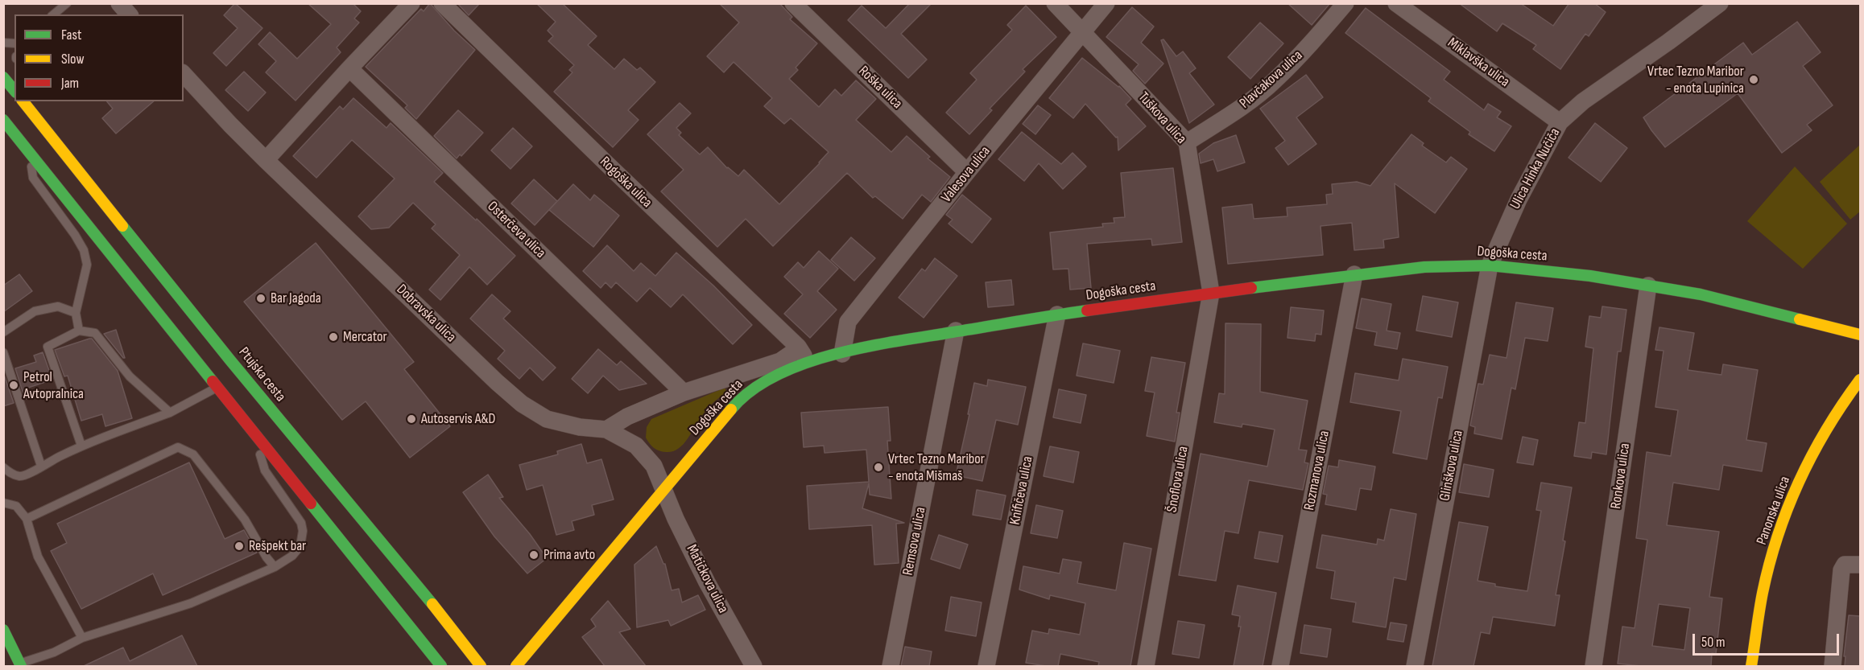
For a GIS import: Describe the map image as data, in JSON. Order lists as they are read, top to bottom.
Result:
{
  "streets": {
    "street": [
      "Miklavška ulica",
      "Plavčakova ulica",
      "Roška ulica",
      "Tuškova ulica",
      "Ulica Hinka Nučiča",
      "Valesova ulica",
      "Rogoška ulica",
      "Osterčeva ulica",
      "Dogoška cesta",
      "Dobravska ulica",
      "Ptujska cesta",
      "Glinškova ulica",
      "Rozmanova ulica",
      "Ronkova ulica",
      "Šnoflova ulica",
      "Knifičeva ulica",
      "Panonska ulica",
      "Remsova ulica",
      "Matičkova ulica"
    ]
  },
  "crossings": [
    ["Miklavška ulica", "Ulica Hinka Nučiča"],
    ["Plavčakova ulica", "Tuškova ulica"],
    ["Roška ulica", "Valesova ulica"],
    ["Tuškova ulica", "Valesova ulica"],
    ["Tuškova ulica", "Dogoška cesta"],
    ["Tuškova ulica", "Šnoflova ulica"],
    ["Ulica Hinka Nučiča", "Dogoška cesta"],
    ["Ulica Hinka Nučiča", "Glinškova ulica"],
    ["Valesova ulica", "Dogoška cesta"],
    ["Rogoška ulica", "Dogoška cesta"],
    ["Dogoška cesta", "Dobravska ulica"],
    ["Dogoška cesta", "Glinškova ulica"],
    ["Dogoška cesta", "Rozmanova ulica"],
    ["Dogoška cesta", "Ronkova ulica"],
    ["Dogoška cesta", "Šnoflova ulica"],
    ["Dogoška cesta", "Knifičeva ulica"],
    ["Dogoška cesta", "Remsova ulica"],
    ["Dogoška cesta", "Matičkova ulica"],
    ["Dobravska ulica", "Matičkova ulica"]
  ],
  "places": [
    "Vrtec Tezno Maribor - enota Lupinica",
    "Bar Jagoda",
    "Mercator",
    "Petrol Avtopralnica",
    "Autoservis A&D",
    "Vrtec Tezno Maribor - enota Mišmaš",
    "Rešpekt bar",
    "Prima avto"
  ],
  "legend": ["Fast", "Slow", "Jam"],
  "scale_bar": "50 m"
}
